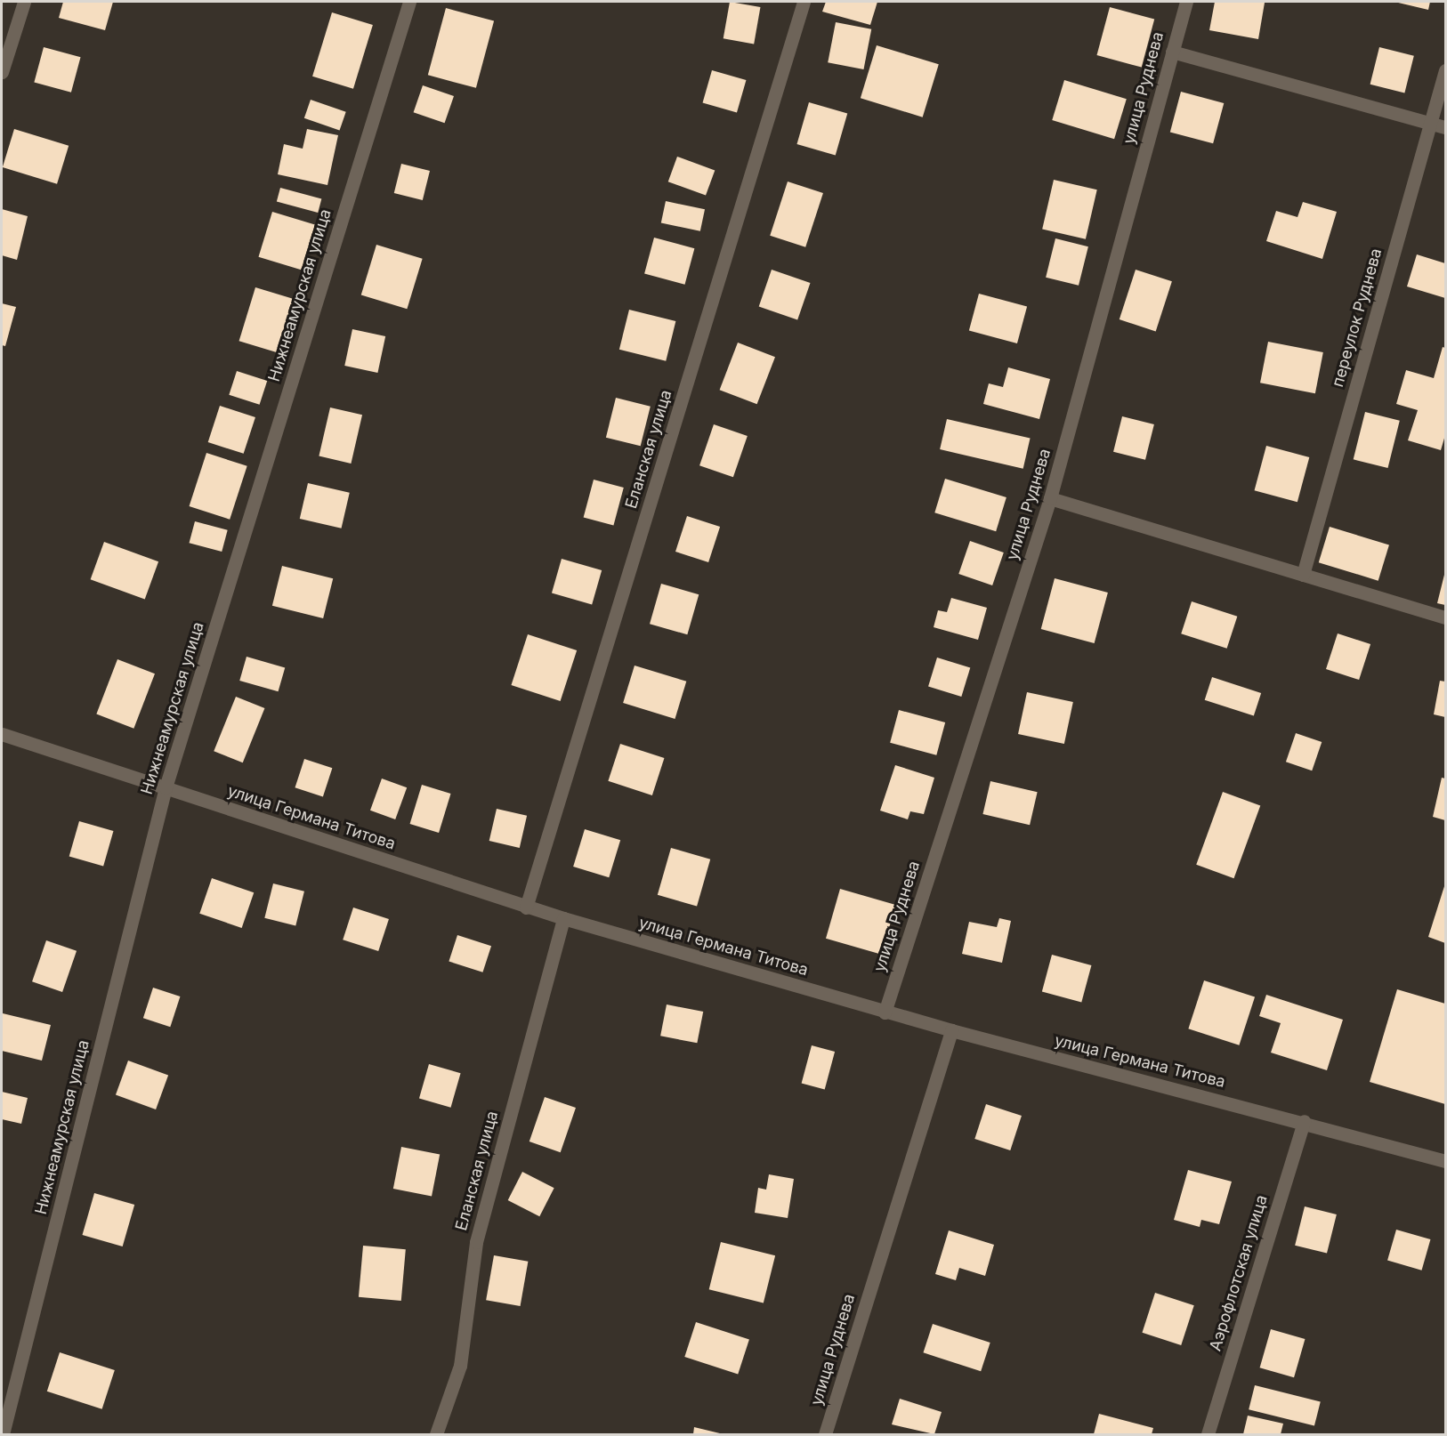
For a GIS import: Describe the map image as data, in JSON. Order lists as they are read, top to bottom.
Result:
{
  "streets": {
    "street": [
      "улица Руднева",
      "Нижнеамурская улица",
      "переулок Руднева",
      "Еланская улица",
      "улица Германа Титова",
      "Аэрофлотская улица"
    ]
  },
  "crossings": [
    ["улица Руднева", "улица Германа Титова"],
    ["Нижнеамурская улица", "улица Германа Титова"],
    ["Еланская улица", "улица Германа Титова"],
    ["улица Германа Титова", "Аэрофлотская улица"]
  ]
}
